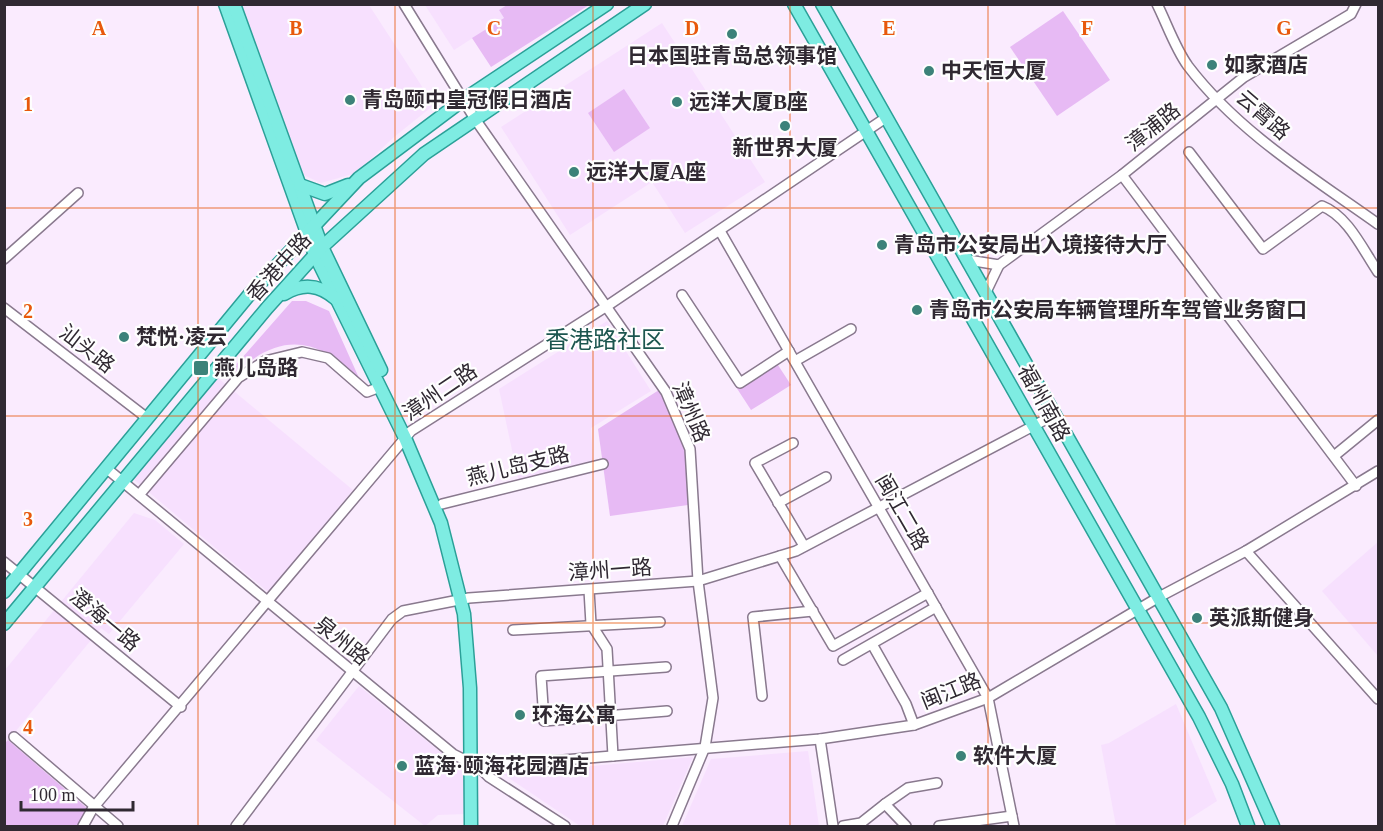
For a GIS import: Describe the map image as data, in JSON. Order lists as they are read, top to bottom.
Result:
{
  "streets": {
    "main road": ["香港中路", "福州南路"],
    "street": [
      "云霄路",
      "漳浦路",
      "汕头路",
      "漳州二路",
      "漳州路",
      "燕儿岛支路",
      "闽江二路",
      "漳州一路",
      "澄海一路",
      "泉州路",
      "闽江路"
    ]
  },
  "crossings": [
    ["云霄路", "漳浦路"],
    ["香港中路", "汕头路"],
    ["香港中路", "漳州路"],
    ["香港中路", "澄海一路"],
    ["香港中路", "泉州路"],
    ["漳州二路", "福州南路"],
    ["漳州二路", "漳州路"],
    ["漳州二路", "闽江二路"],
    ["漳州二路", "澄海一路"],
    ["漳州二路", "泉州路"],
    ["福州南路", "漳州一路"],
    ["福州南路", "闽江路"],
    ["漳州路", "漳州一路"],
    ["漳州路", "闽江路"],
    ["闽江二路", "漳州一路"],
    ["闽江二路", "闽江路"],
    ["漳州一路", "泉州路"],
    ["泉州路", "闽江路"]
  ],
  "districts": ["香港路社区"],
  "places": {
    "other": [
      "日本国驻青岛总领事馆",
      "如家酒店",
      "中天恒大厦",
      "青岛颐中皇冠假日酒店",
      "远洋大厦B座",
      "新世界大厦",
      "远洋大厦A座",
      "青岛市公安局出入境接待大厅",
      "青岛市公安局车辆管理所车驾管业务窗口",
      "梵悦·凌云",
      "英派斯健身",
      "环海公寓",
      "软件大厦",
      "蓝海·颐海花园酒店"
    ],
    "transit": ["燕儿岛路"]
  },
  "scale_bar": "100 m",
  "grid": {
    "columns": [
      "A",
      "B",
      "C",
      "D",
      "E",
      "F",
      "G"
    ],
    "rows": [
      "1",
      "2",
      "3",
      "4"
    ]
  }
}
